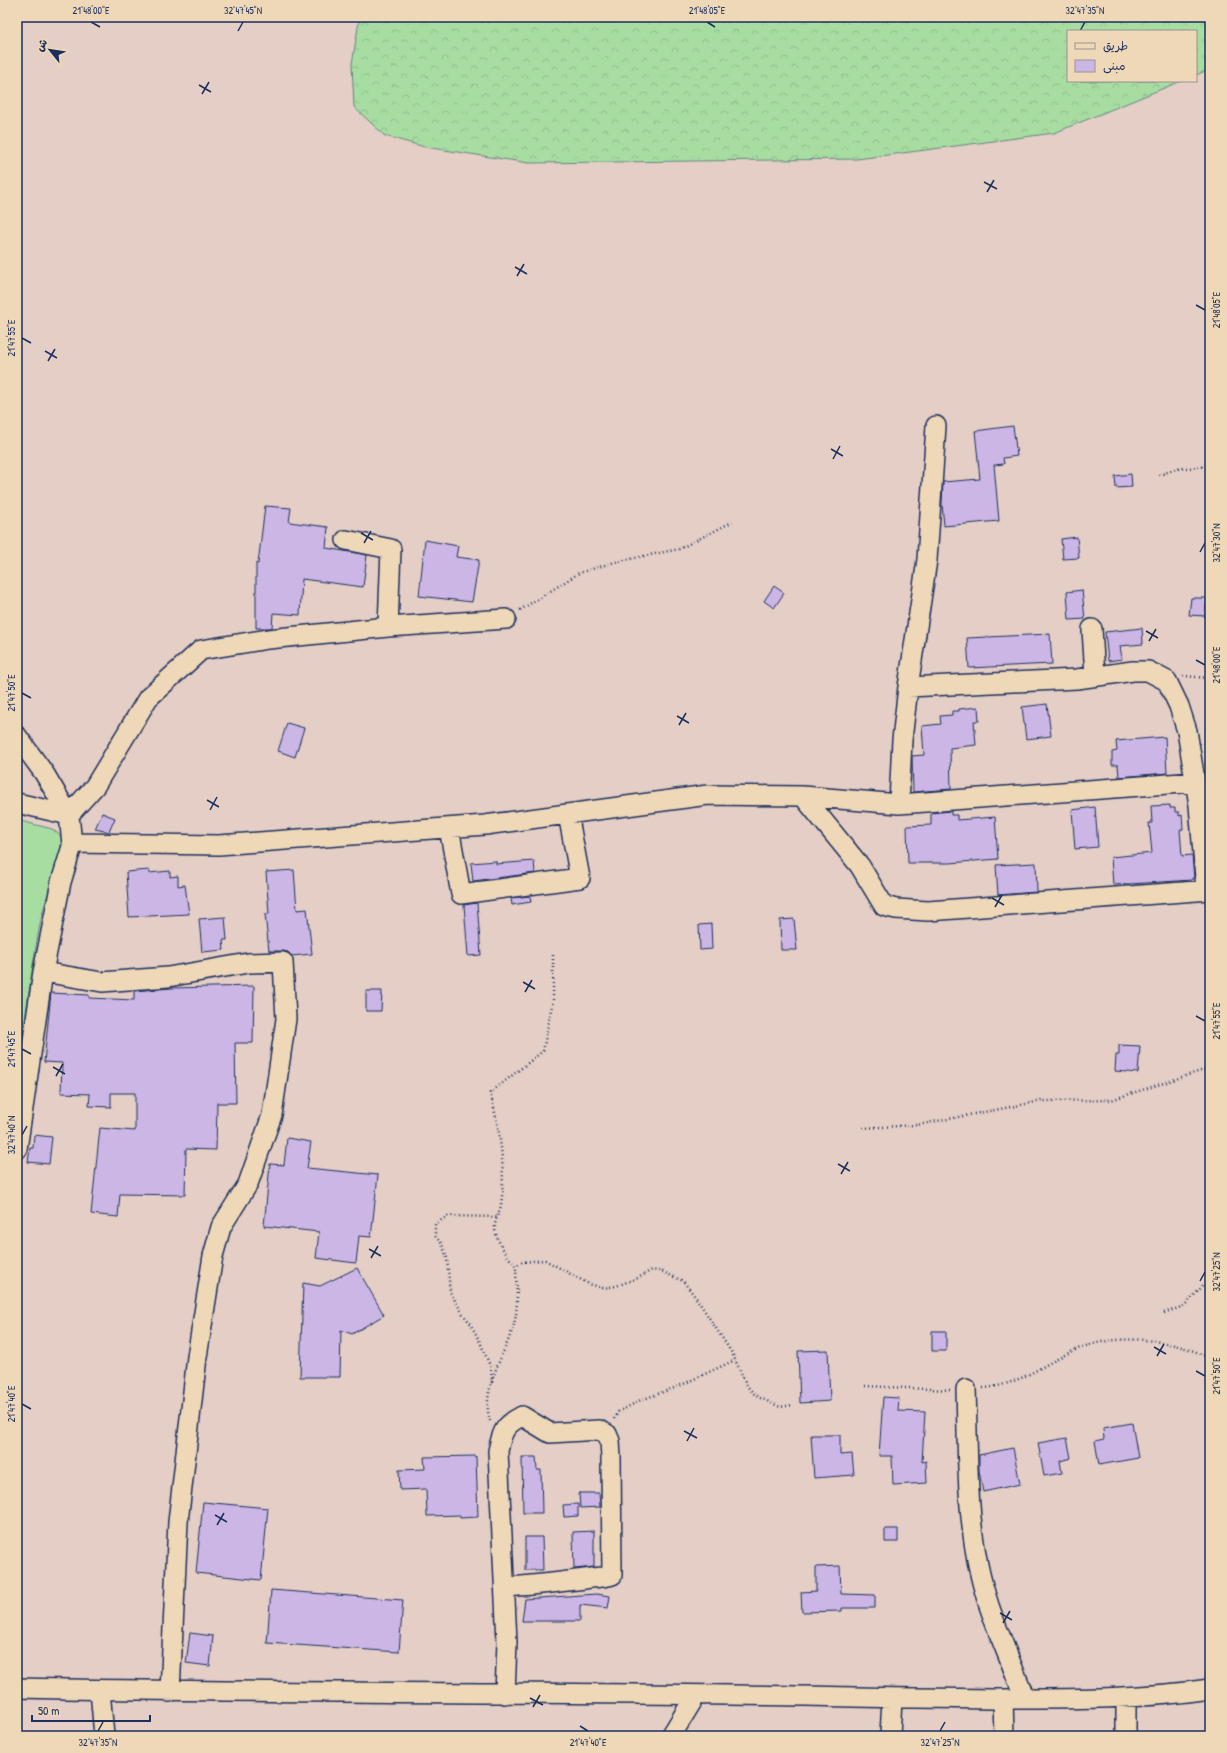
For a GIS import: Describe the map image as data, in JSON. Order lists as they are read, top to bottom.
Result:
{
  "legend": ["طريق", "مبنى"],
  "scale_bar": "50 m",
  "north": "top left",
  "coordinates": [
    "21°48'00\"E",
    "32°47'45\"N",
    "21°48'05\"E",
    "32°47'35\"N",
    "21°47'55\"E",
    "32°47'30\"N",
    "21°47'50\"E",
    "21°47'45\"E",
    "32°47'40\"N",
    "32°47'25\"N",
    "21°47'40\"E"
  ]
}
